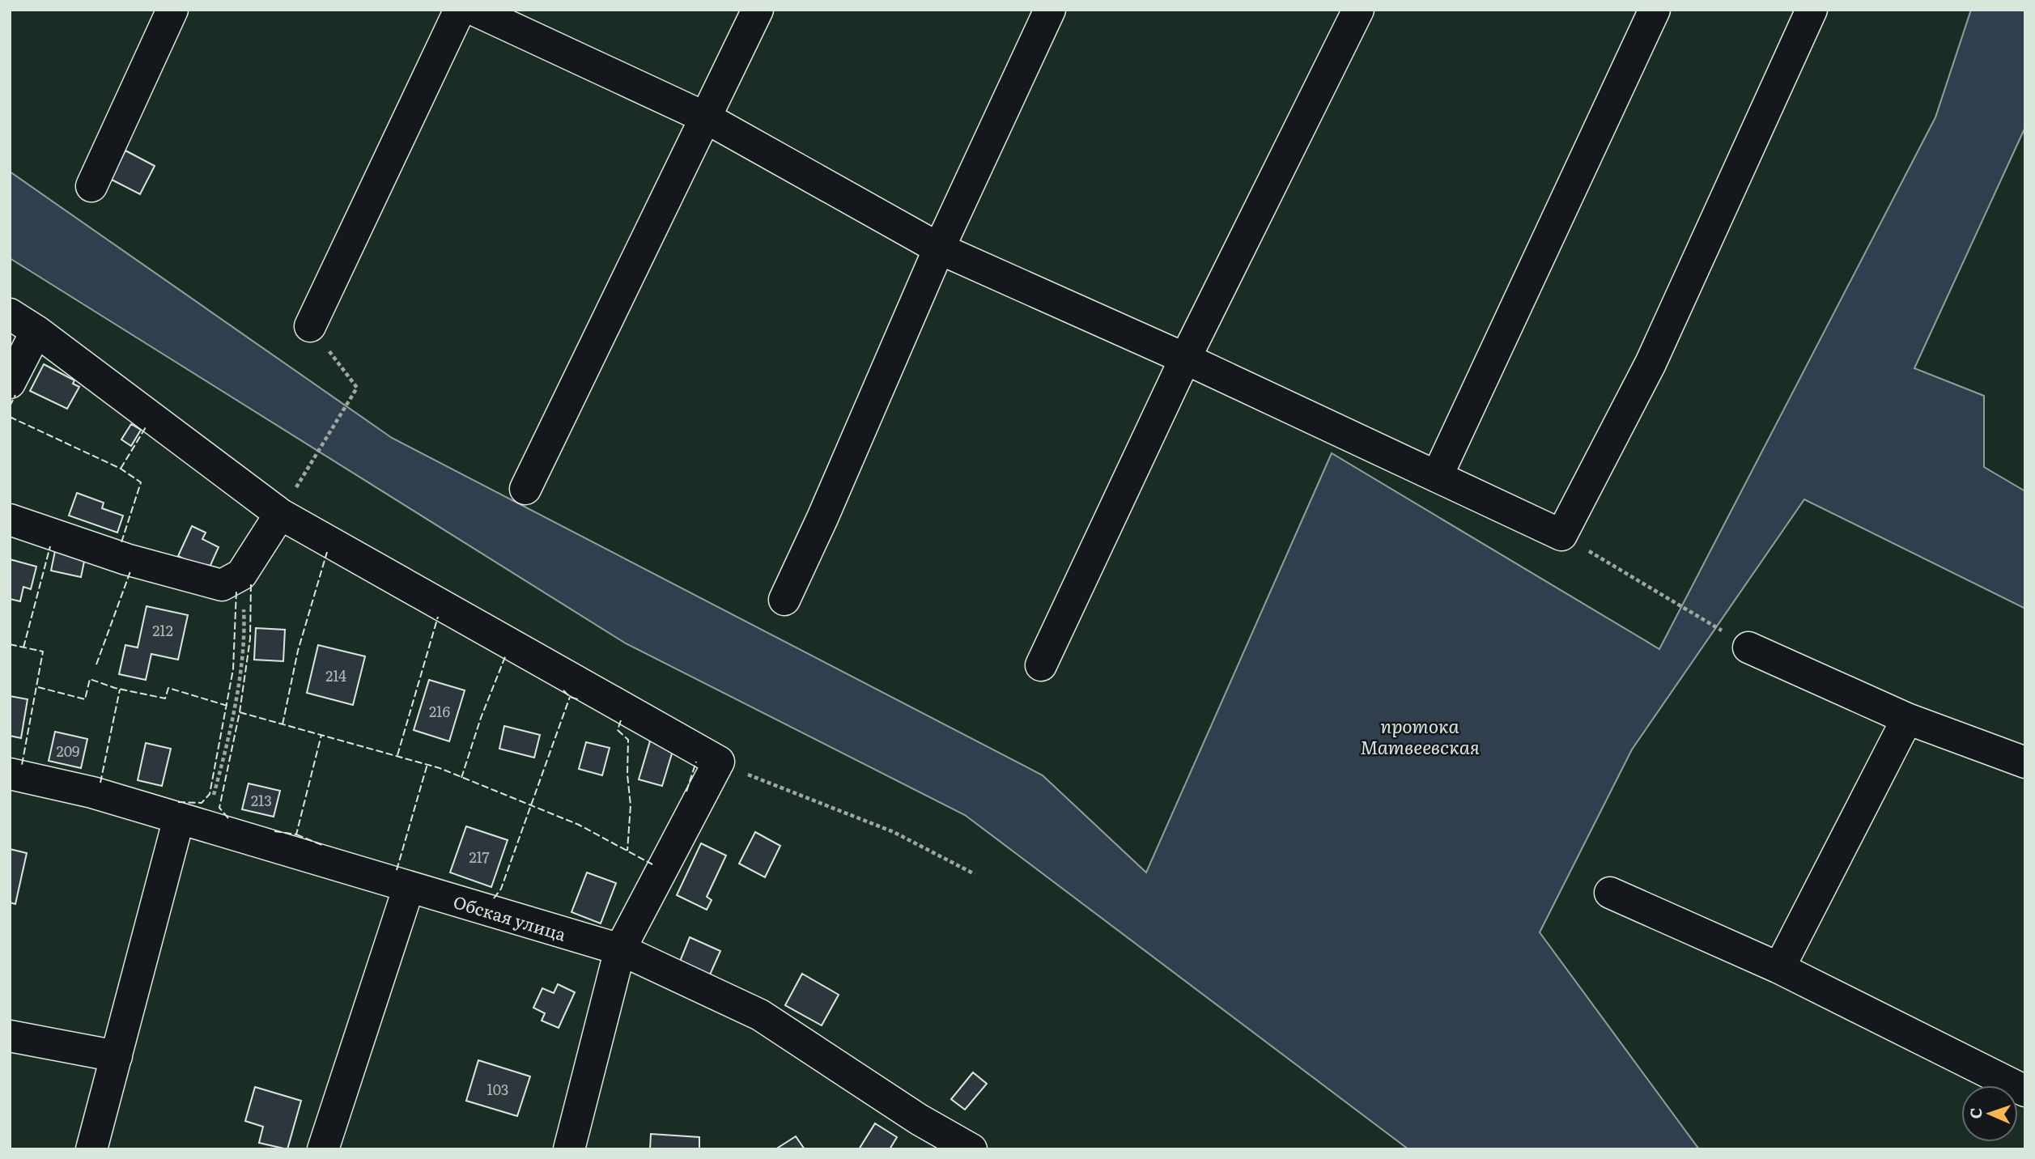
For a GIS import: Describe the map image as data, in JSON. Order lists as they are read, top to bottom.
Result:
{
  "streets": {
    "street": ["Обская улица"]
  },
  "water": ["протока Матвеевская"],
  "house_numbers": [
    "212",
    "214",
    "216",
    "209",
    "213",
    "217",
    "103"
  ],
  "north": "left"
}
